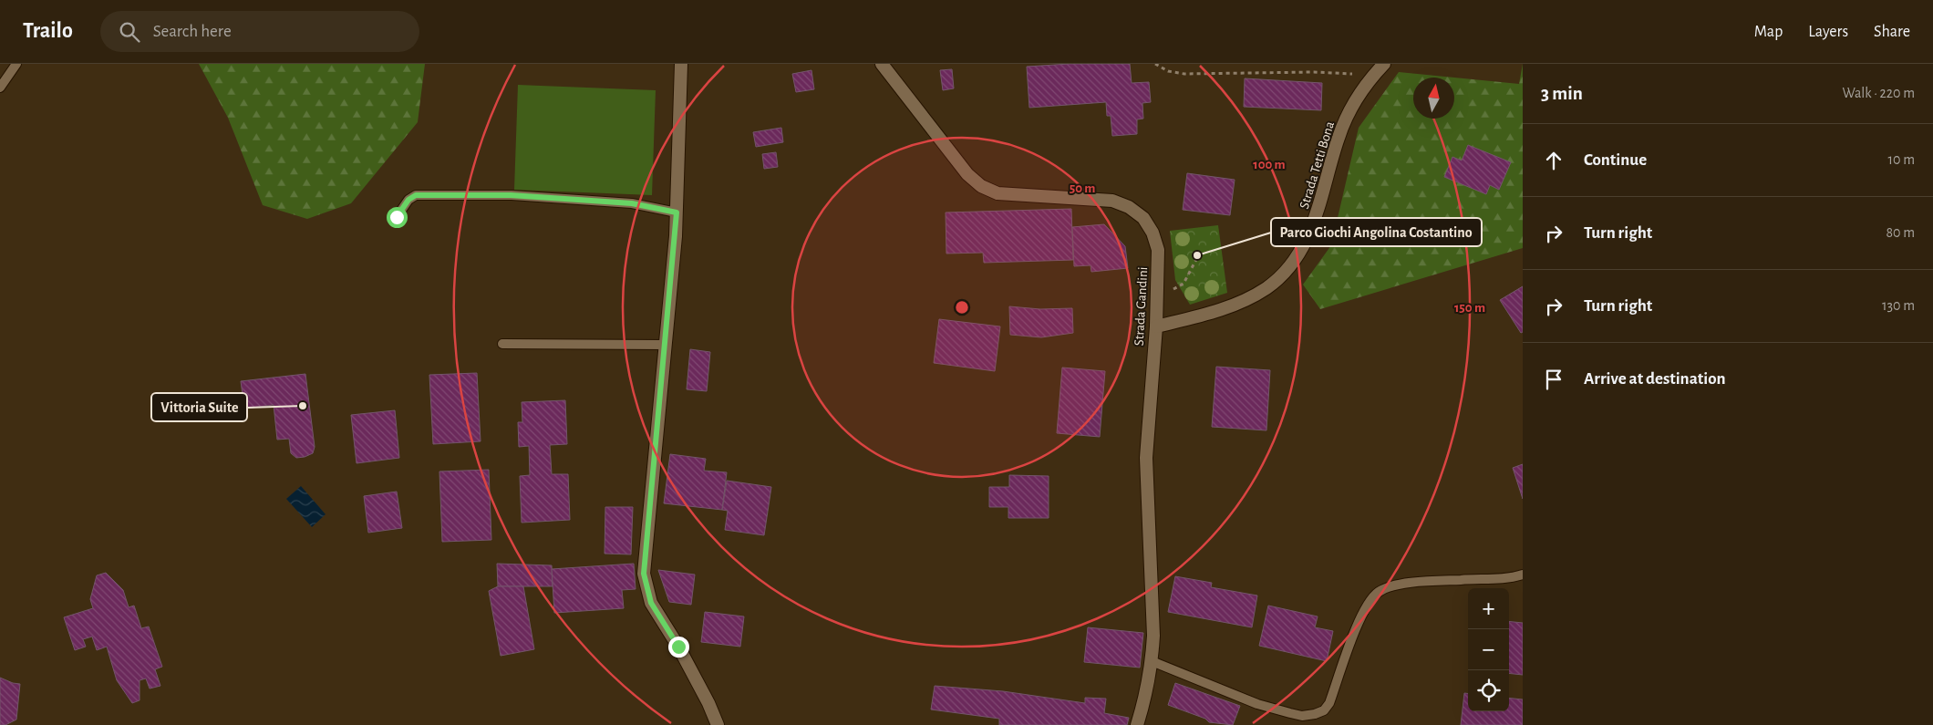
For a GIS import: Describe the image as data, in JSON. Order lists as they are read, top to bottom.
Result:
{
  "streets": {
    "street": ["Strada Tetti Bona", "Strada Gandini"]
  },
  "crossings": [
    ["Strada Tetti Bona", "Strada Gandini"]
  ],
  "places": ["Parco Giochi Angolina Costantino", "Vittoria Suite"],
  "north": "top",
  "page": {
    "header": "Trailo",
    "search": "Search here",
    "nav": ["Map", "Layers", "Share"],
    "heading": ["3 min", "Walk · 220 m"],
    "list": [
      ["Continue", "10 m"],
      ["Turn right", "80 m"],
      ["Turn right", "130 m"],
      "Arrive at destination"
    ],
    "map_buttons": ["+", "−"]
  },
  "rings": ["100 m", "50 m", "150 m"]
}
